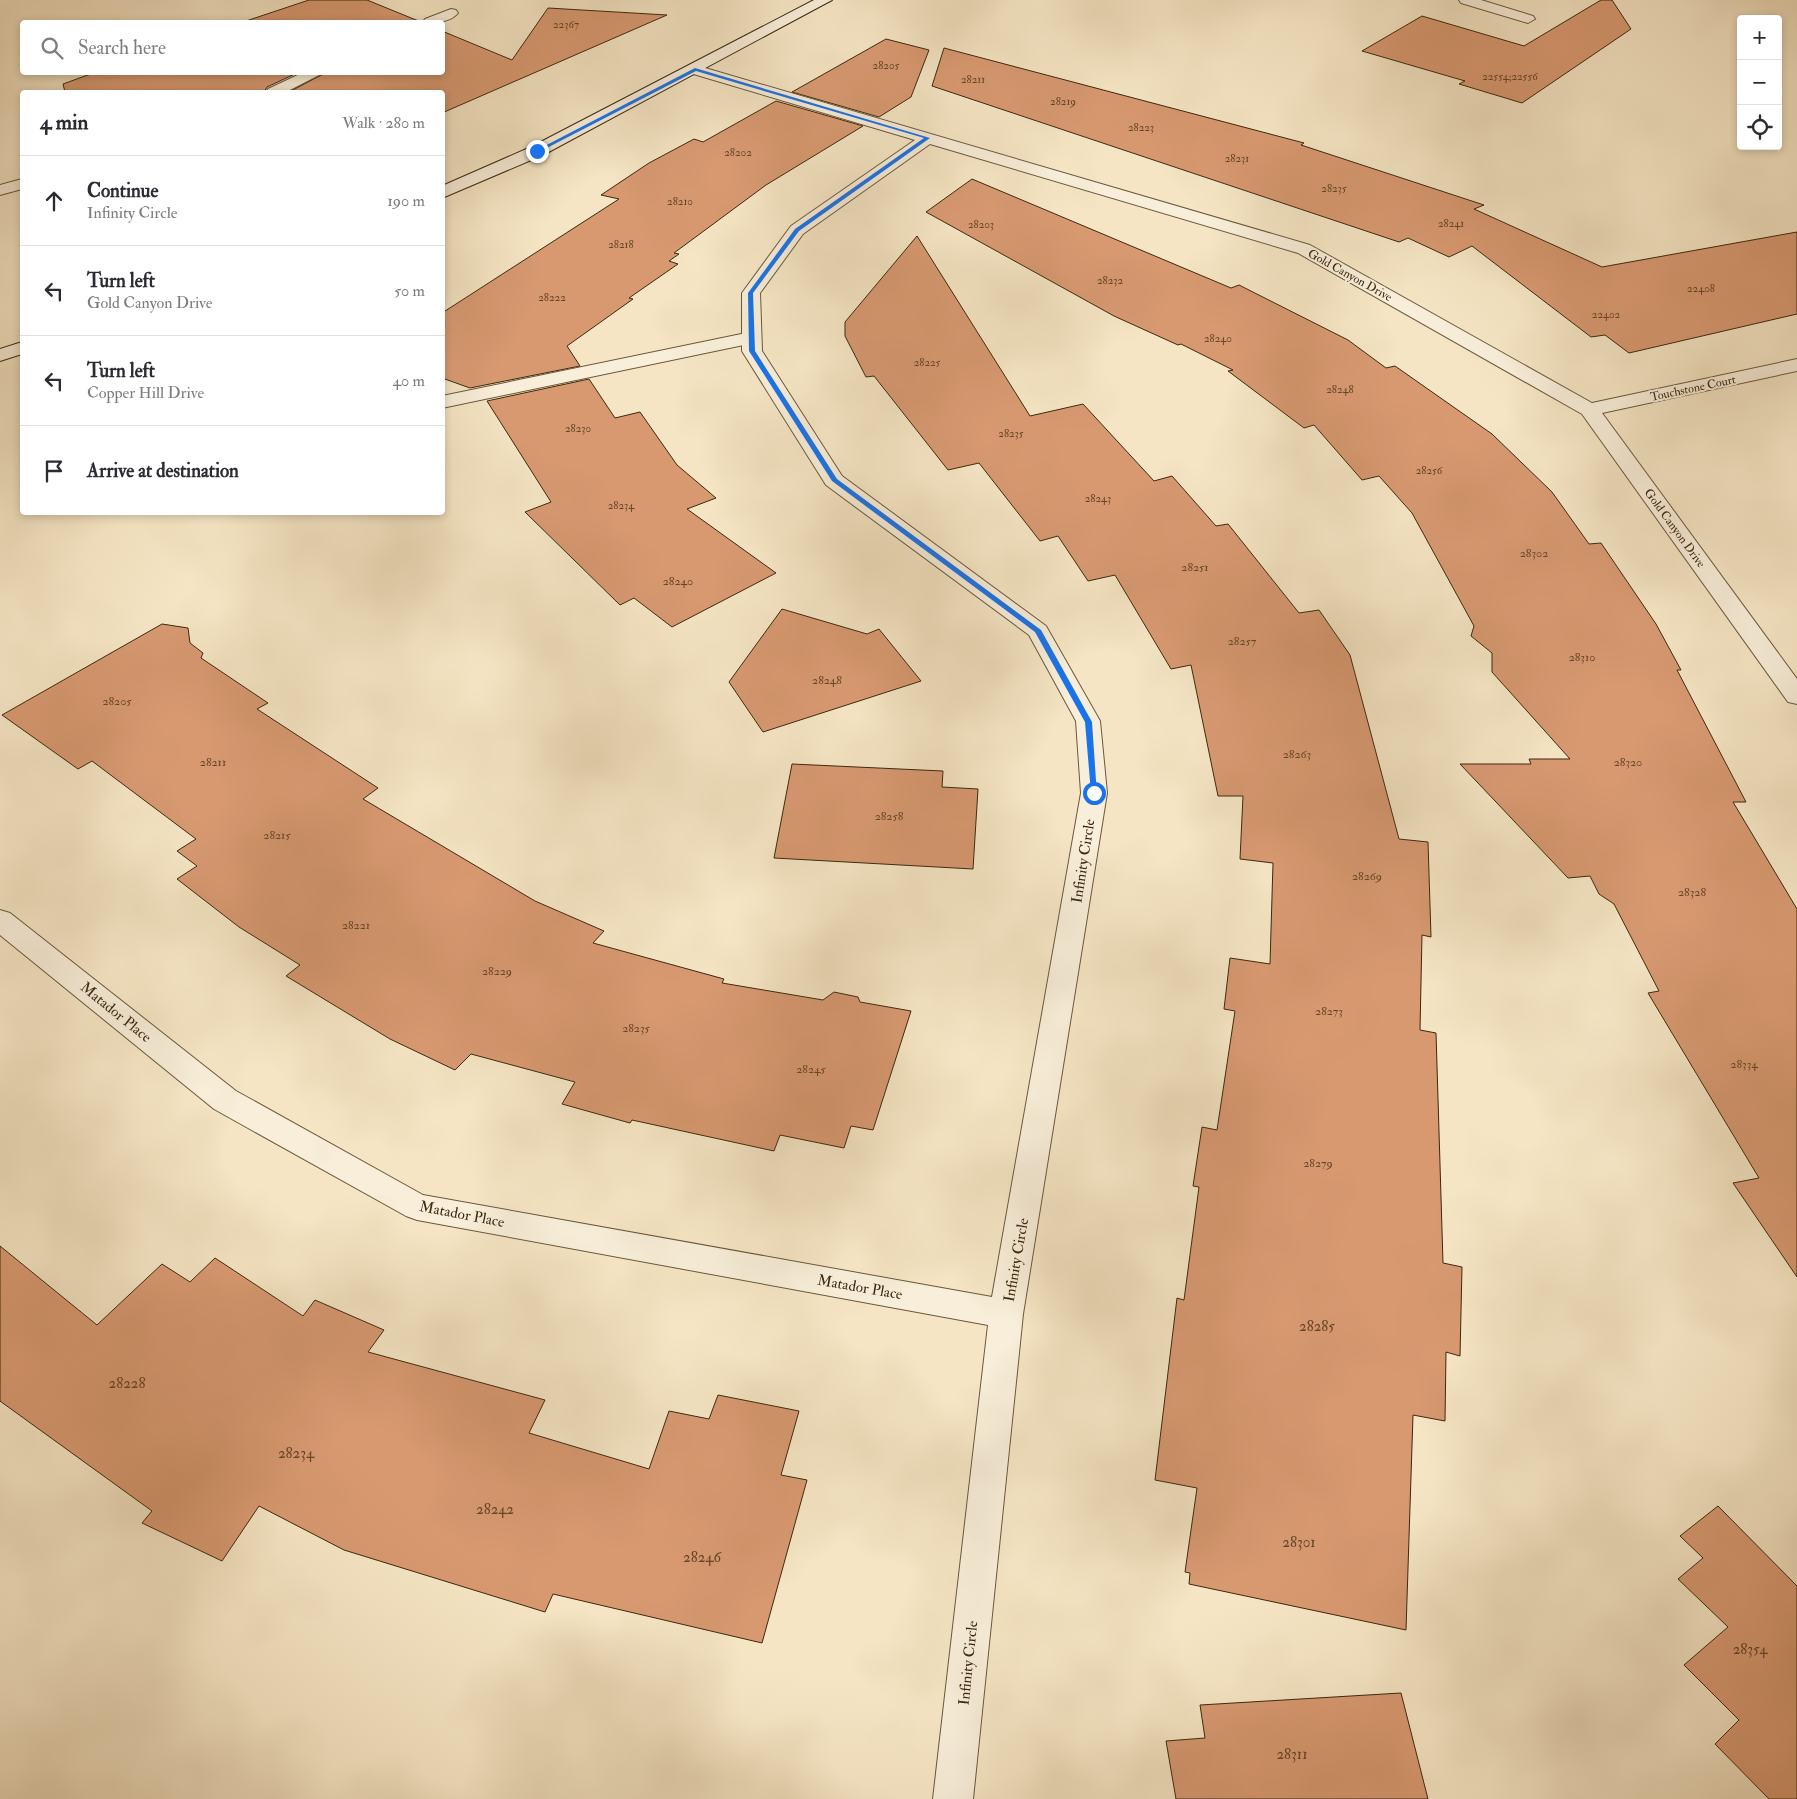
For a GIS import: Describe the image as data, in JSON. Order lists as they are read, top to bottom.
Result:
{
  "streets": {
    "street": [
      "Gold Canyon Drive",
      "Touchstone Court",
      "Infinity Circle",
      "Matador Place"
    ]
  },
  "crossings": [
    ["Gold Canyon Drive", "Touchstone Court"],
    ["Gold Canyon Drive", "Infinity Circle"],
    ["Infinity Circle", "Matador Place"]
  ],
  "house_numbers": [
    "22367",
    "28205",
    "22554;22556",
    "28211",
    "28219",
    "28223",
    "28202",
    "28231",
    "28235",
    "28210",
    "28241",
    "28203",
    "28218",
    "28232",
    "22408",
    "28222",
    "22402",
    "28240",
    "28225",
    "28248",
    "28230",
    "28235",
    "28256",
    "28243",
    "28234",
    "28302",
    "28251",
    "28240",
    "28257",
    "28310",
    "28248",
    "28205",
    "28263",
    "28211",
    "28320",
    "28258",
    "28215",
    "28269",
    "28328",
    "28221",
    "28229",
    "28273",
    "28235",
    "28334",
    "28245",
    "28279",
    "28285",
    "28228",
    "28234",
    "28242",
    "28301",
    "28246",
    "28354",
    "28311"
  ],
  "page": {
    "map_buttons": ["+", "−"],
    "search": "Search here",
    "heading": ["4 min", "Walk · 280 m"],
    "list": [
      ["Continue", "Infinity Circle", "190 m"],
      ["Turn left", "Gold Canyon Drive", "50 m"],
      ["Turn left", "Copper Hill Drive", "40 m"],
      "Arrive at destination"
    ]
  }
}
